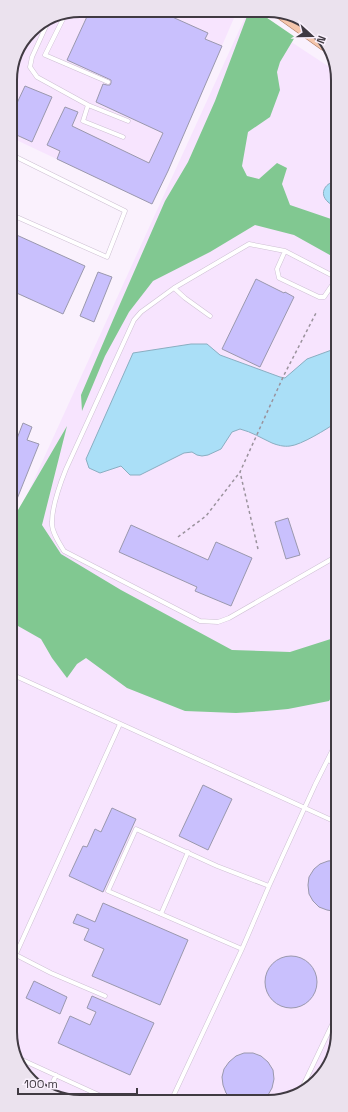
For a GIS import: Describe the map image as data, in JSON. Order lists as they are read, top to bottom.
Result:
{
  "scale_bar": "100 m",
  "north": "right"
}
